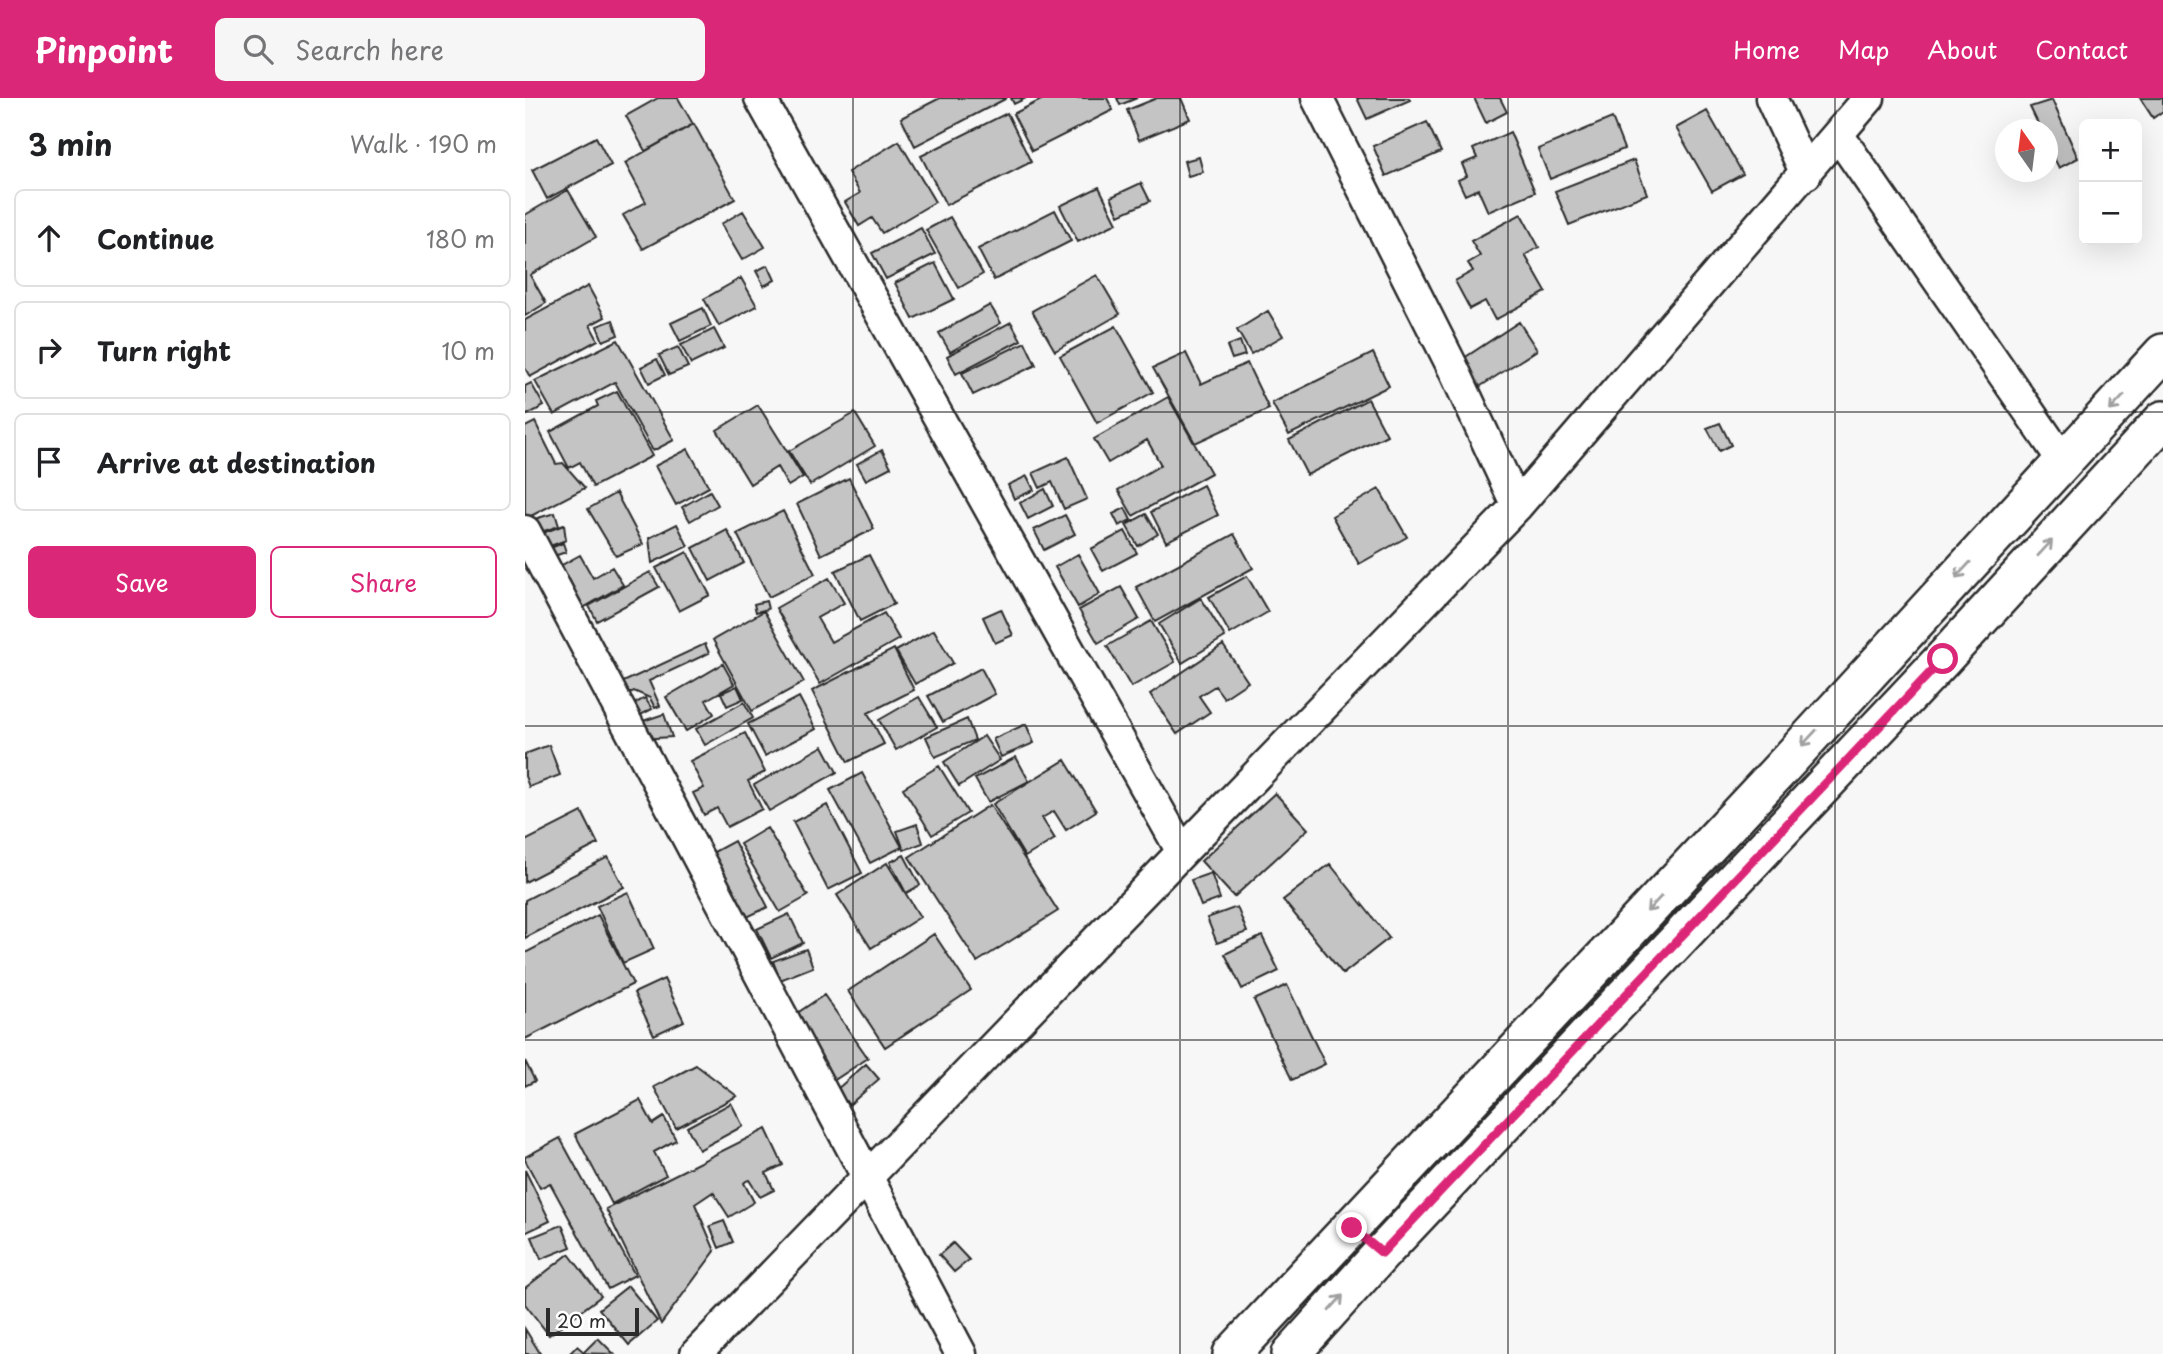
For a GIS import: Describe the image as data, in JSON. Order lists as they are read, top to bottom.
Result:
{
  "scale_bar": "20 m",
  "north": "top",
  "page": {
    "header": "Pinpoint",
    "search": "Search here",
    "nav": [
      "Home",
      "Map",
      "About",
      "Contact"
    ],
    "heading": ["3 min", "Walk · 190 m"],
    "map_buttons": ["+", "−"],
    "list": [
      ["Continue", "180 m"],
      ["Turn right", "10 m"],
      "Arrive at destination"
    ],
    "buttons": ["Save", "Share"],
    "scale": "20 m"
  }
}
